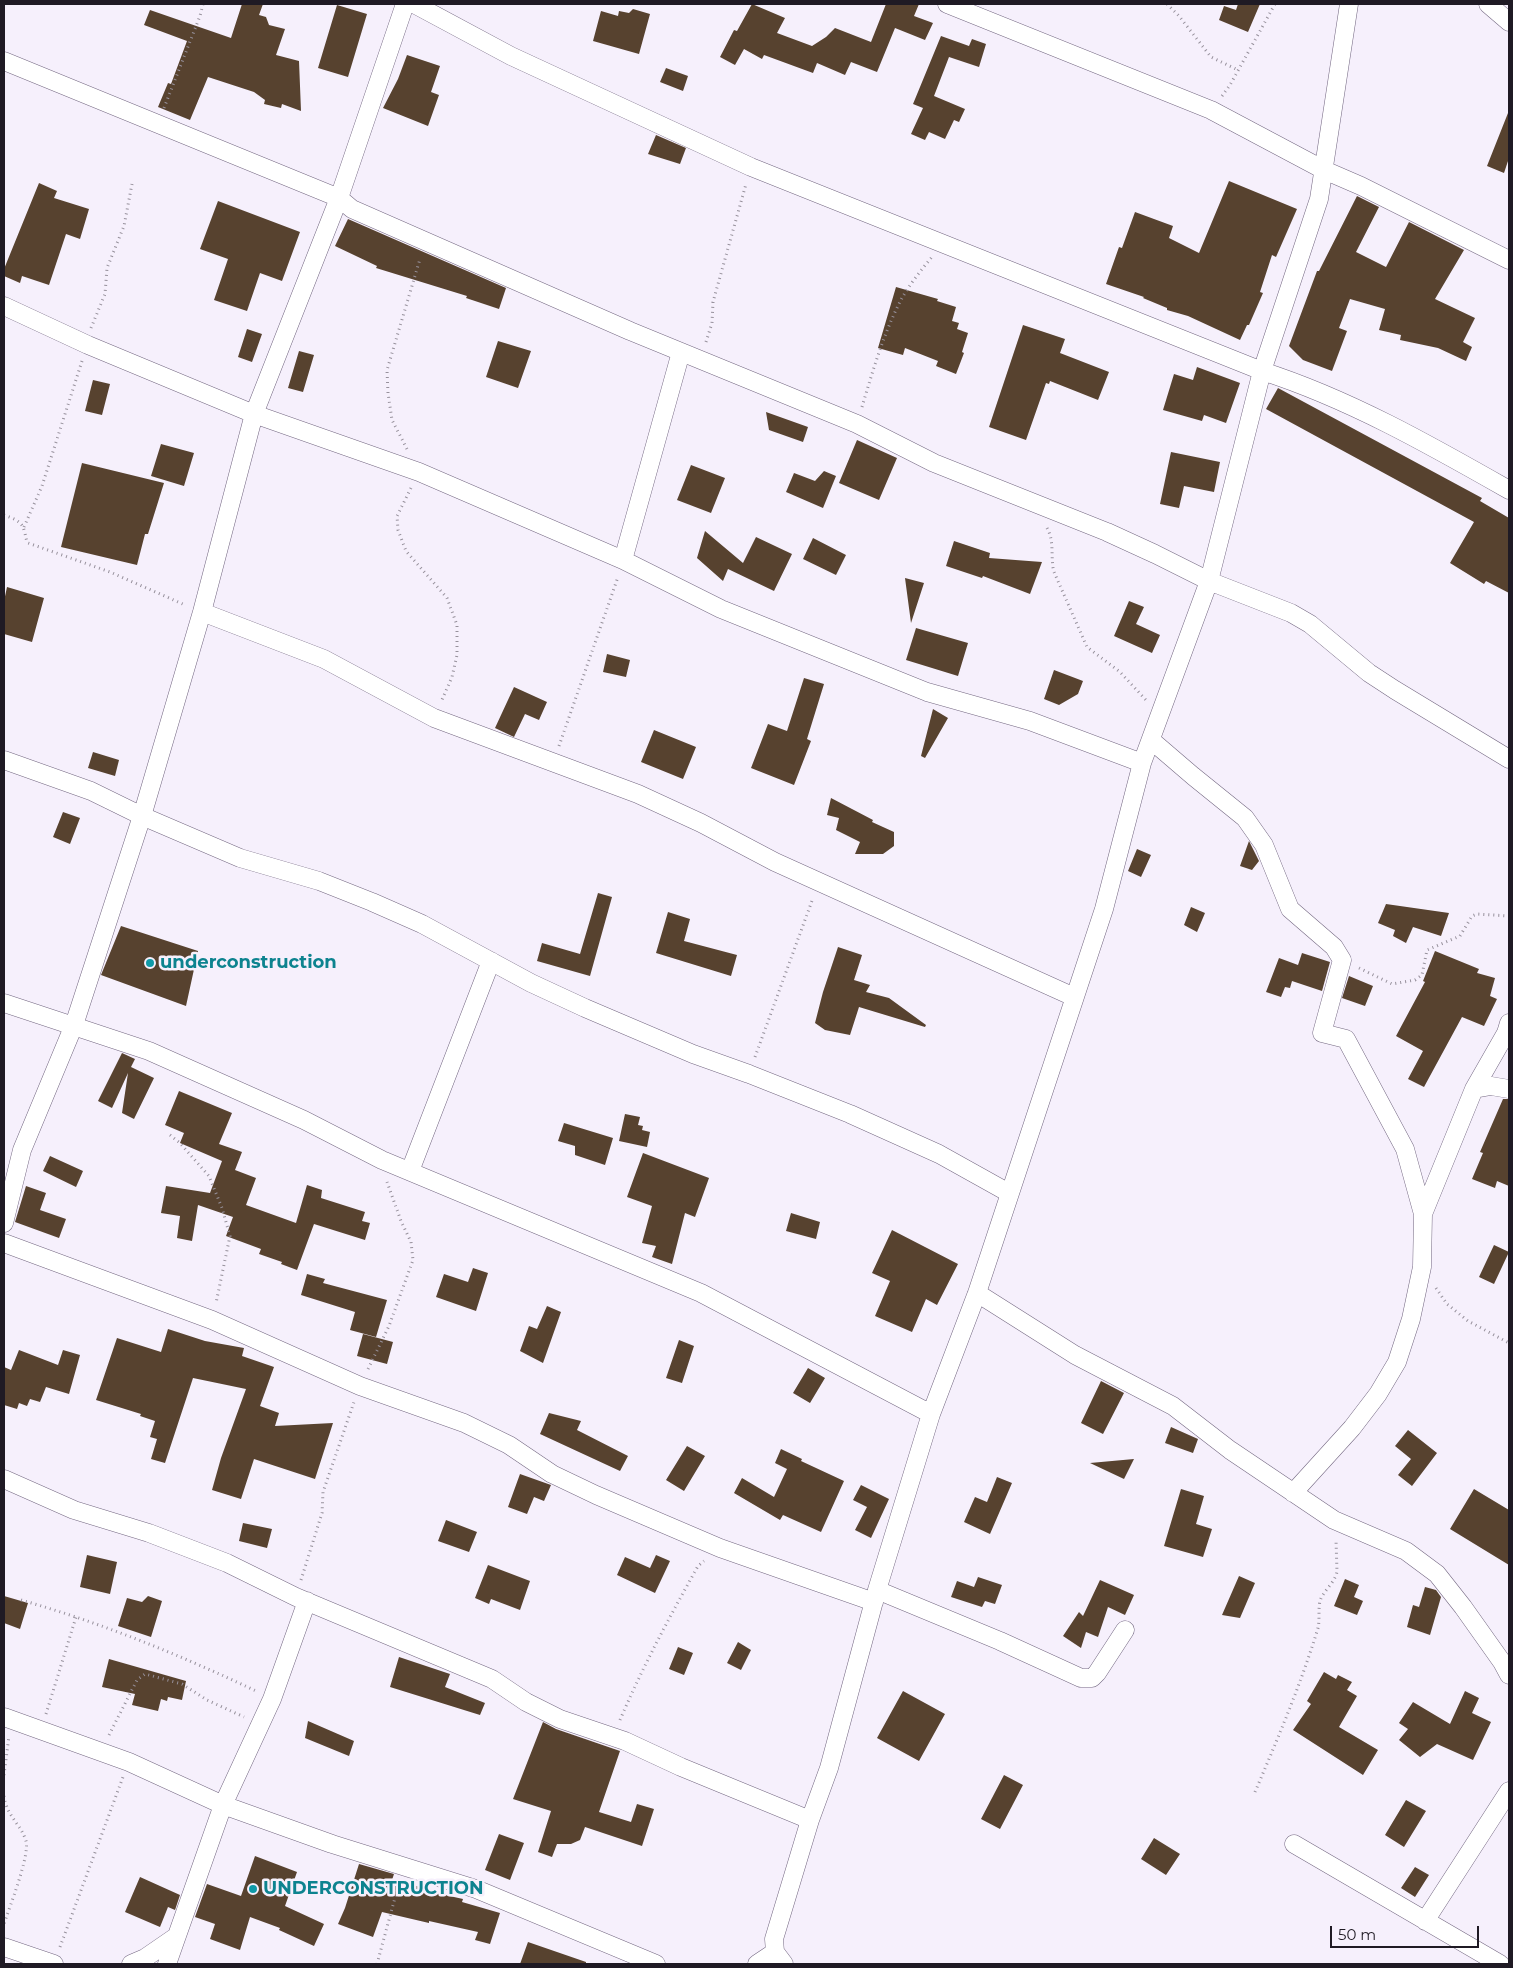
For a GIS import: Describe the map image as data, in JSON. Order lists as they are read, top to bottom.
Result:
{
  "places": ["underconstruction", "UNDERCONSTRUCTION"],
  "scale_bar": "50 m"
}
